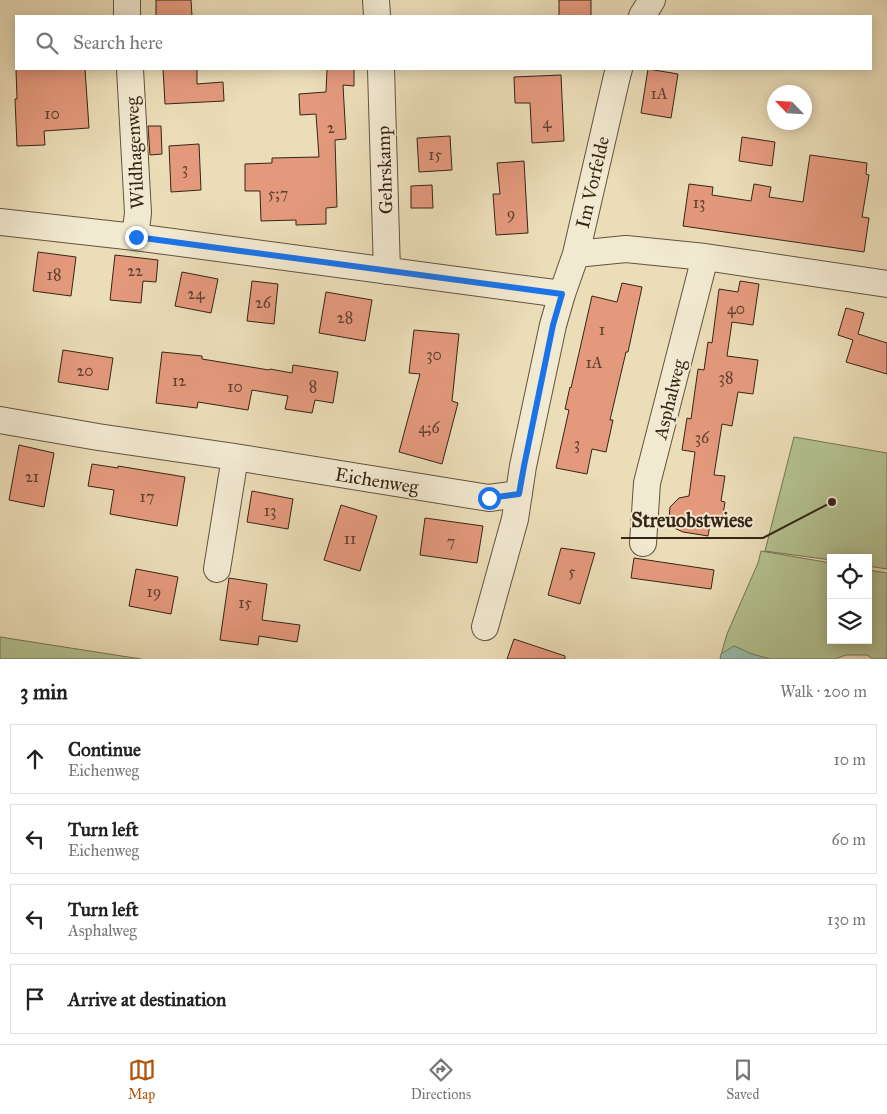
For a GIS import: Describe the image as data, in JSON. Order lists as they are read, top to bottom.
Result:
{
  "streets": {
    "street": [
      "Wildhagenweg",
      "Gehrskamp",
      "Im Vorfelde",
      "Asphalweg",
      "Eichenweg"
    ]
  },
  "places": ["Streuobstwiese"],
  "house_numbers": [
    "1A",
    "10",
    "4",
    "2",
    "15",
    "3",
    "5;7",
    "13",
    "9",
    "22",
    "18",
    "24",
    "26",
    "40",
    "28",
    "1",
    "30",
    "1A",
    "20",
    "38",
    "12",
    "10",
    "8",
    "4;6",
    "36",
    "3",
    "21",
    "17",
    "13",
    "11",
    "7",
    "5",
    "19",
    "15"
  ],
  "north": "top left",
  "page": {
    "search": "Search here",
    "heading": ["3 min", "Walk · 200 m"],
    "list": [
      ["Continue", "Eichenweg", "10 m"],
      ["Turn left", "Eichenweg", "60 m"],
      ["Turn left", "Asphalweg", "130 m"],
      "Arrive at destination"
    ],
    "nav": ["Map", "Directions", "Saved"]
  }
}
